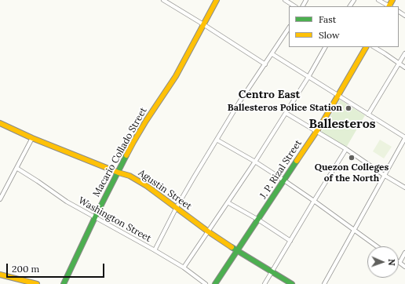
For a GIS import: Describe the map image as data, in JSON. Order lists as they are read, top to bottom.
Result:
{
  "streets": {
    "street": [
      "Macario Collado Street",
      "J. P. Rizal Street",
      "Agustin Street",
      "Washington Street"
    ]
  },
  "crossings": [
    ["Macario Collado Street", "Agustin Street"],
    ["Macario Collado Street", "Washington Street"],
    ["J. P. Rizal Street", "Agustin Street"]
  ],
  "districts": ["Centro East", "Ballesteros"],
  "places": ["Ballesteros Police Station", "Quezon Colleges of the North"],
  "legend": ["Fast", "Slow"],
  "scale_bar": "200 m",
  "north": "right"
}
